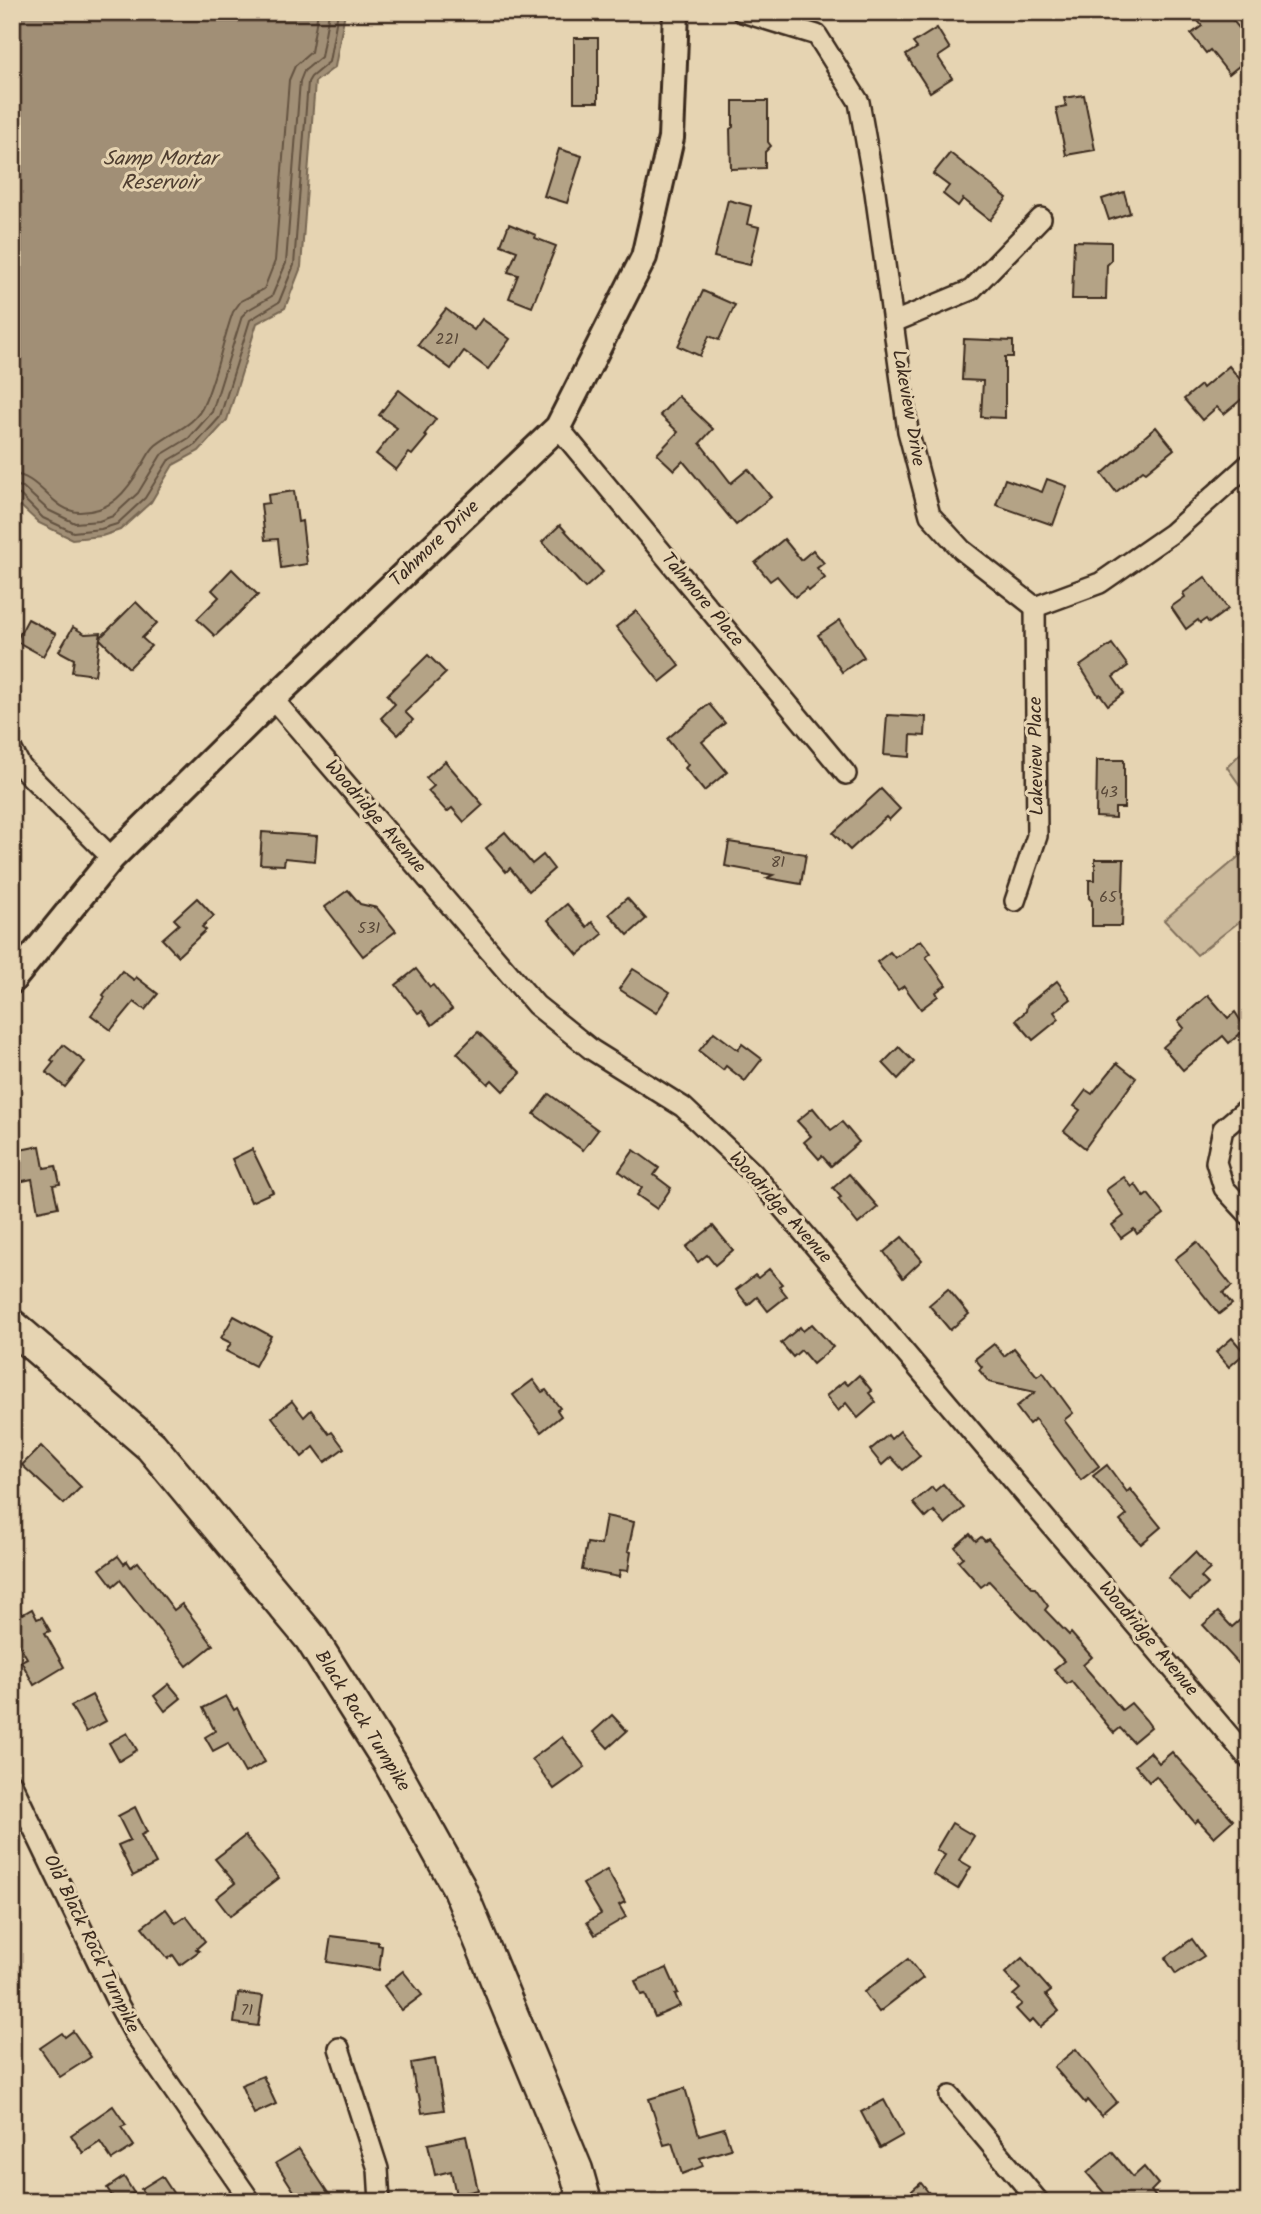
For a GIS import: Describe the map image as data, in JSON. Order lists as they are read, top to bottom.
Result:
{
  "streets": {
    "main road": ["Black Rock Turnpike"],
    "street": [
      "Lakeview Drive",
      "Tahmore Drive",
      "Tahmore Place",
      "Lakeview Place",
      "Woodridge Avenue",
      "Old Black Rock Turnpike"
    ]
  },
  "crossings": [
    ["Lakeview Drive", "Lakeview Place"],
    ["Tahmore Drive", "Tahmore Place"],
    ["Tahmore Drive", "Woodridge Avenue"]
  ],
  "water": ["Samp Mortar Reservoir"],
  "house_numbers": [
    "221",
    "43",
    "81",
    "65",
    "531",
    "71"
  ]
}
